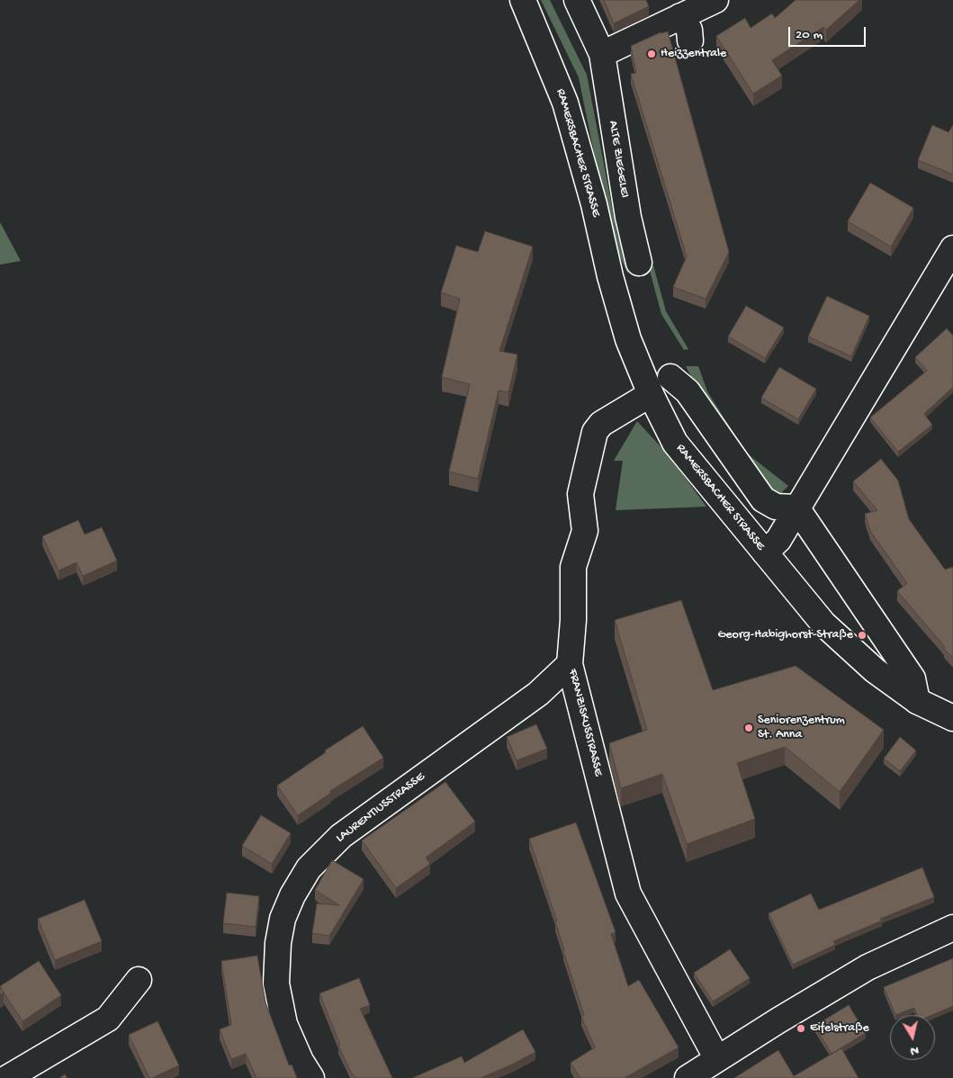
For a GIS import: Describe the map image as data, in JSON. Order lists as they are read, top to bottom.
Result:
{
  "streets": {
    "street": [
      "RAMERSBACHER STRASSE",
      "ALTE ZIEGELEI",
      "FRANZISKUSSTRASSE",
      "LAURENTIUSSTRASSE"
    ]
  },
  "crossings": [
    ["RAMERSBACHER STRASSE", "FRANZISKUSSTRASSE"],
    ["FRANZISKUSSTRASSE", "LAURENTIUSSTRASSE"]
  ],
  "places": [
    "Heizzentrale",
    "Georg-Habighorst-Straße",
    "Seniorenzentrum St. Anna",
    "Eifelstraße"
  ],
  "scale_bar": "20 m",
  "north": "bottom"
}
